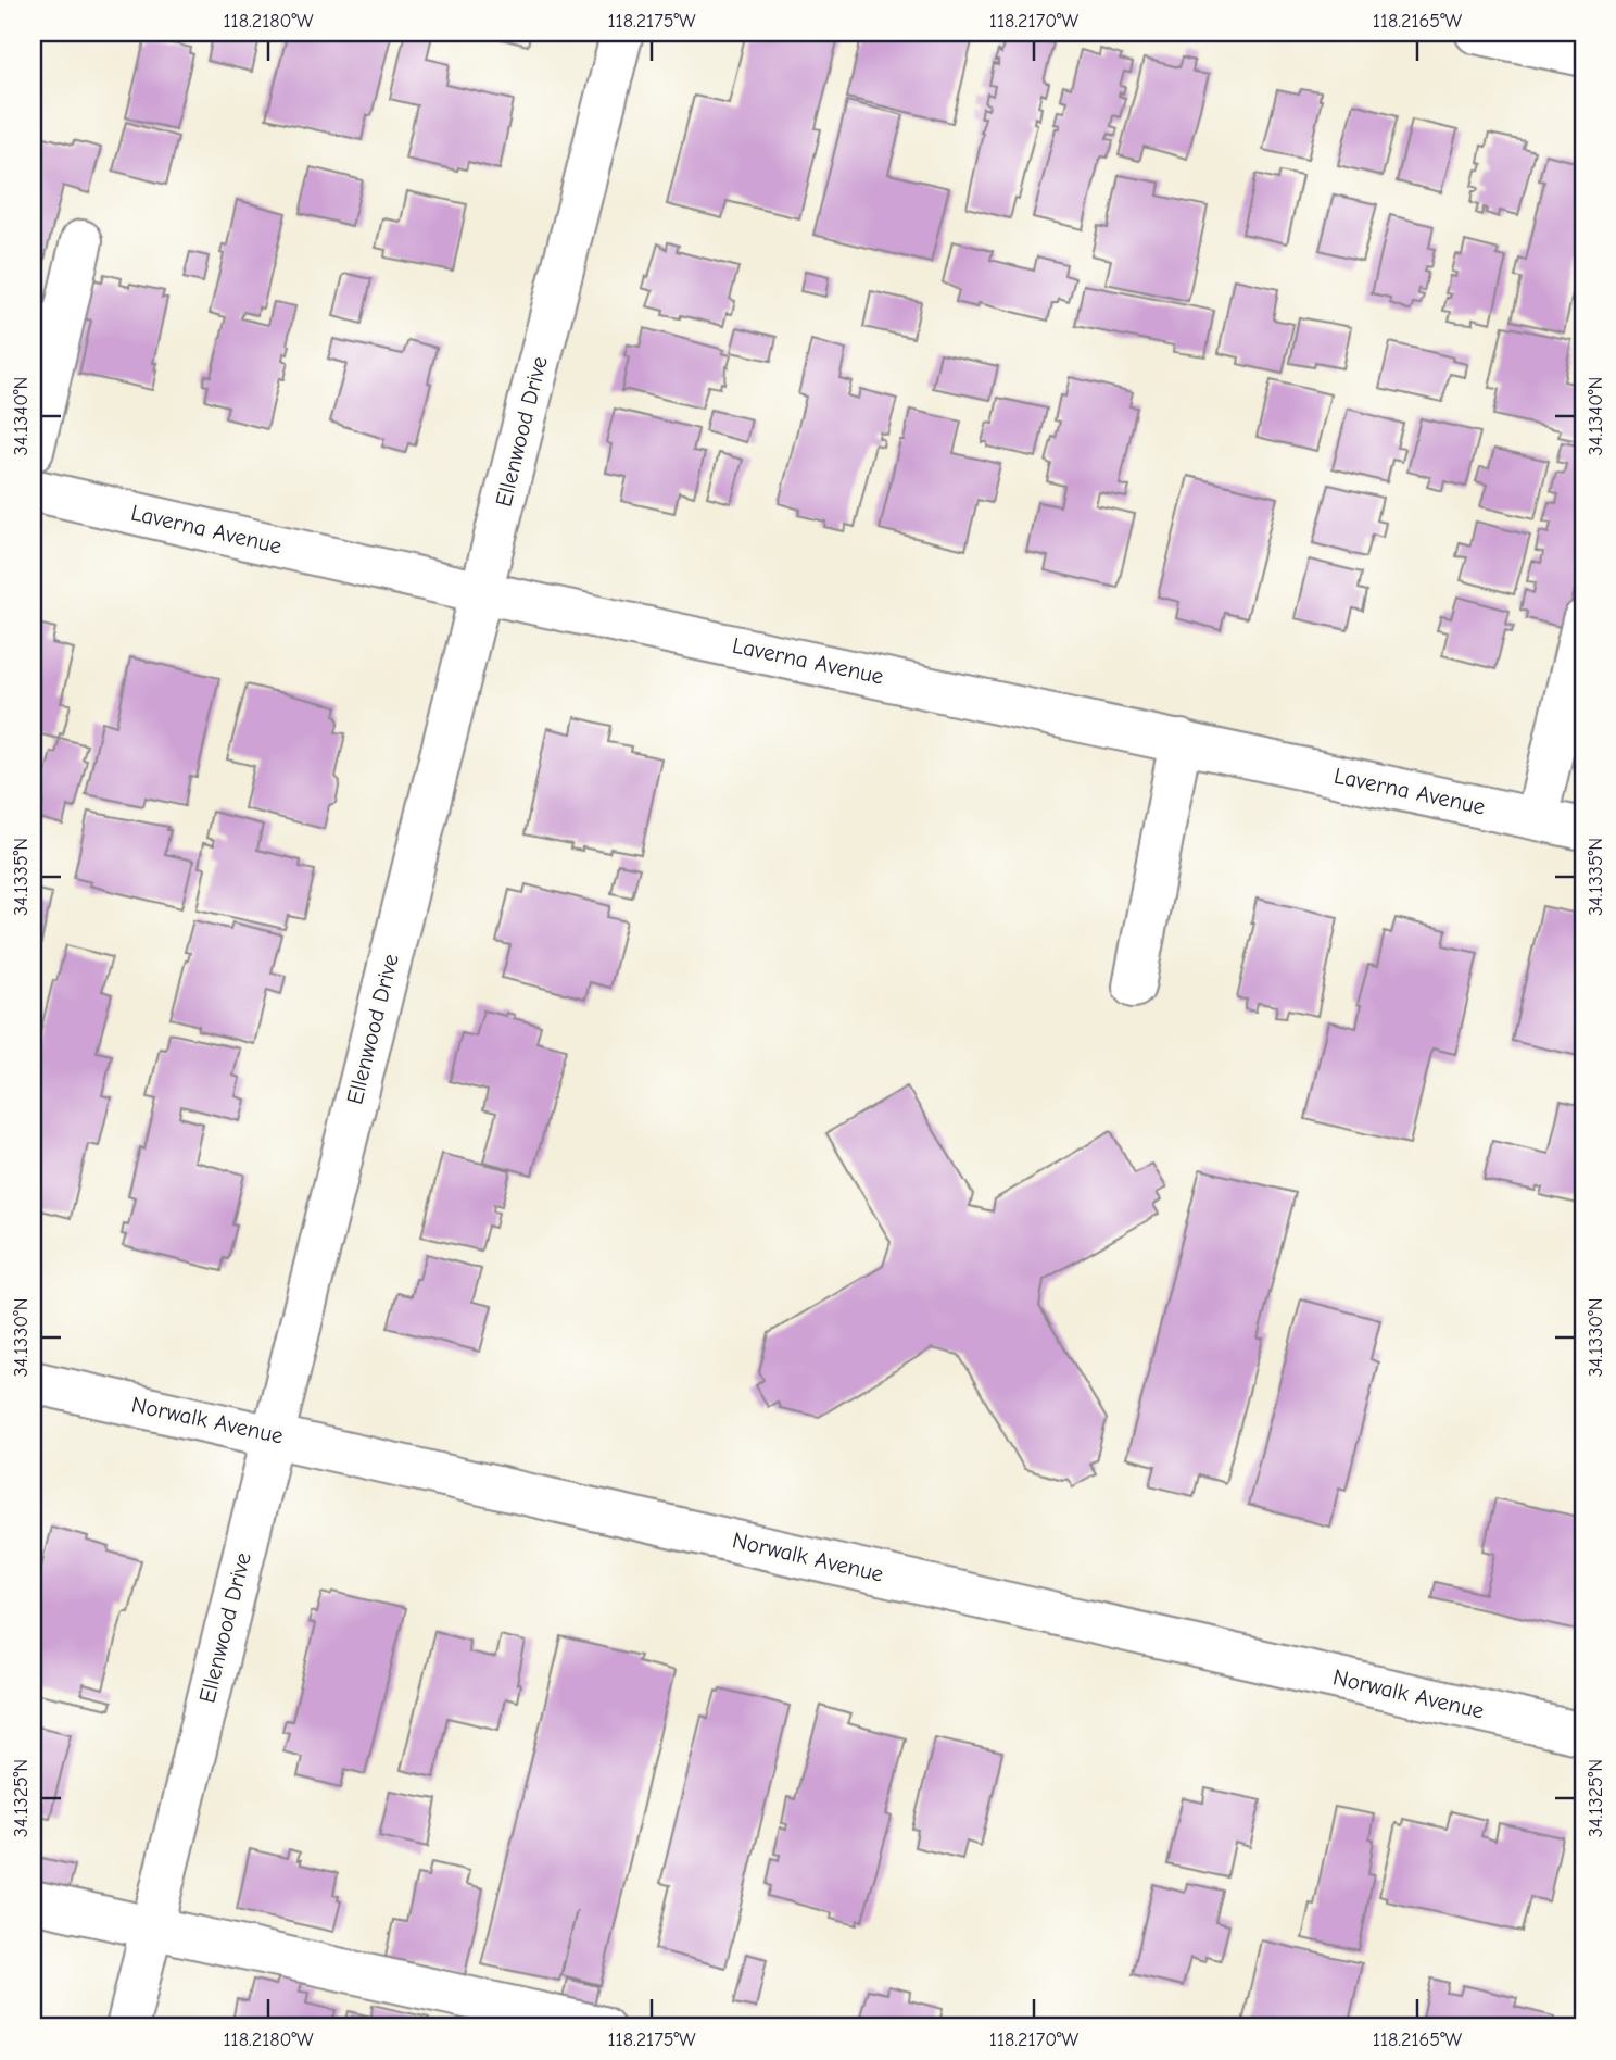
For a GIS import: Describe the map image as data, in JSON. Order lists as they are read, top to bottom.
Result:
{
  "streets": {
    "street": ["Ellenwood Drive", "Laverna Avenue", "Norwalk Avenue"]
  },
  "crossings": [
    ["Ellenwood Drive", "Laverna Avenue"],
    ["Ellenwood Drive", "Norwalk Avenue"]
  ],
  "coordinates": [
    "118.2180°W",
    "118.2175°W",
    "118.2170°W",
    "118.2165°W",
    "34.1340°N",
    "34.1335°N",
    "34.1330°N",
    "34.1325°N"
  ]
}
